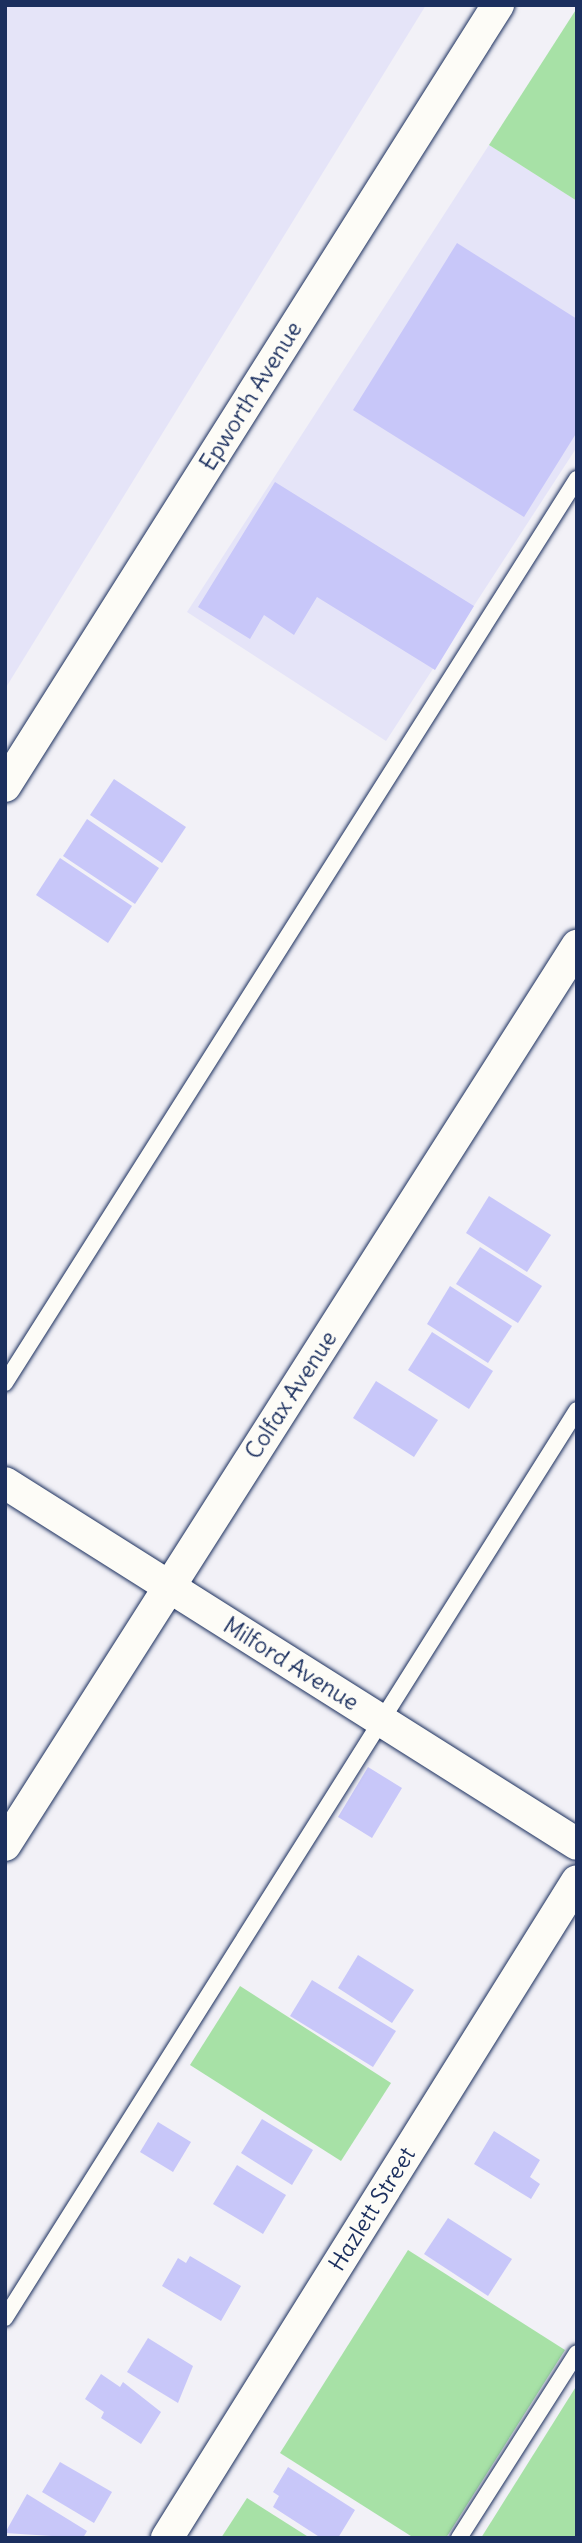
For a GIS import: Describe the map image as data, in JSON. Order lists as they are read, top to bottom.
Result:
{
  "streets": {
    "street": [
      "Epworth Avenue",
      "Colfax Avenue",
      "Milford Avenue",
      "Hazlett Street"
    ]
  },
  "crossings": [
    ["Colfax Avenue", "Milford Avenue"]
  ]
}
